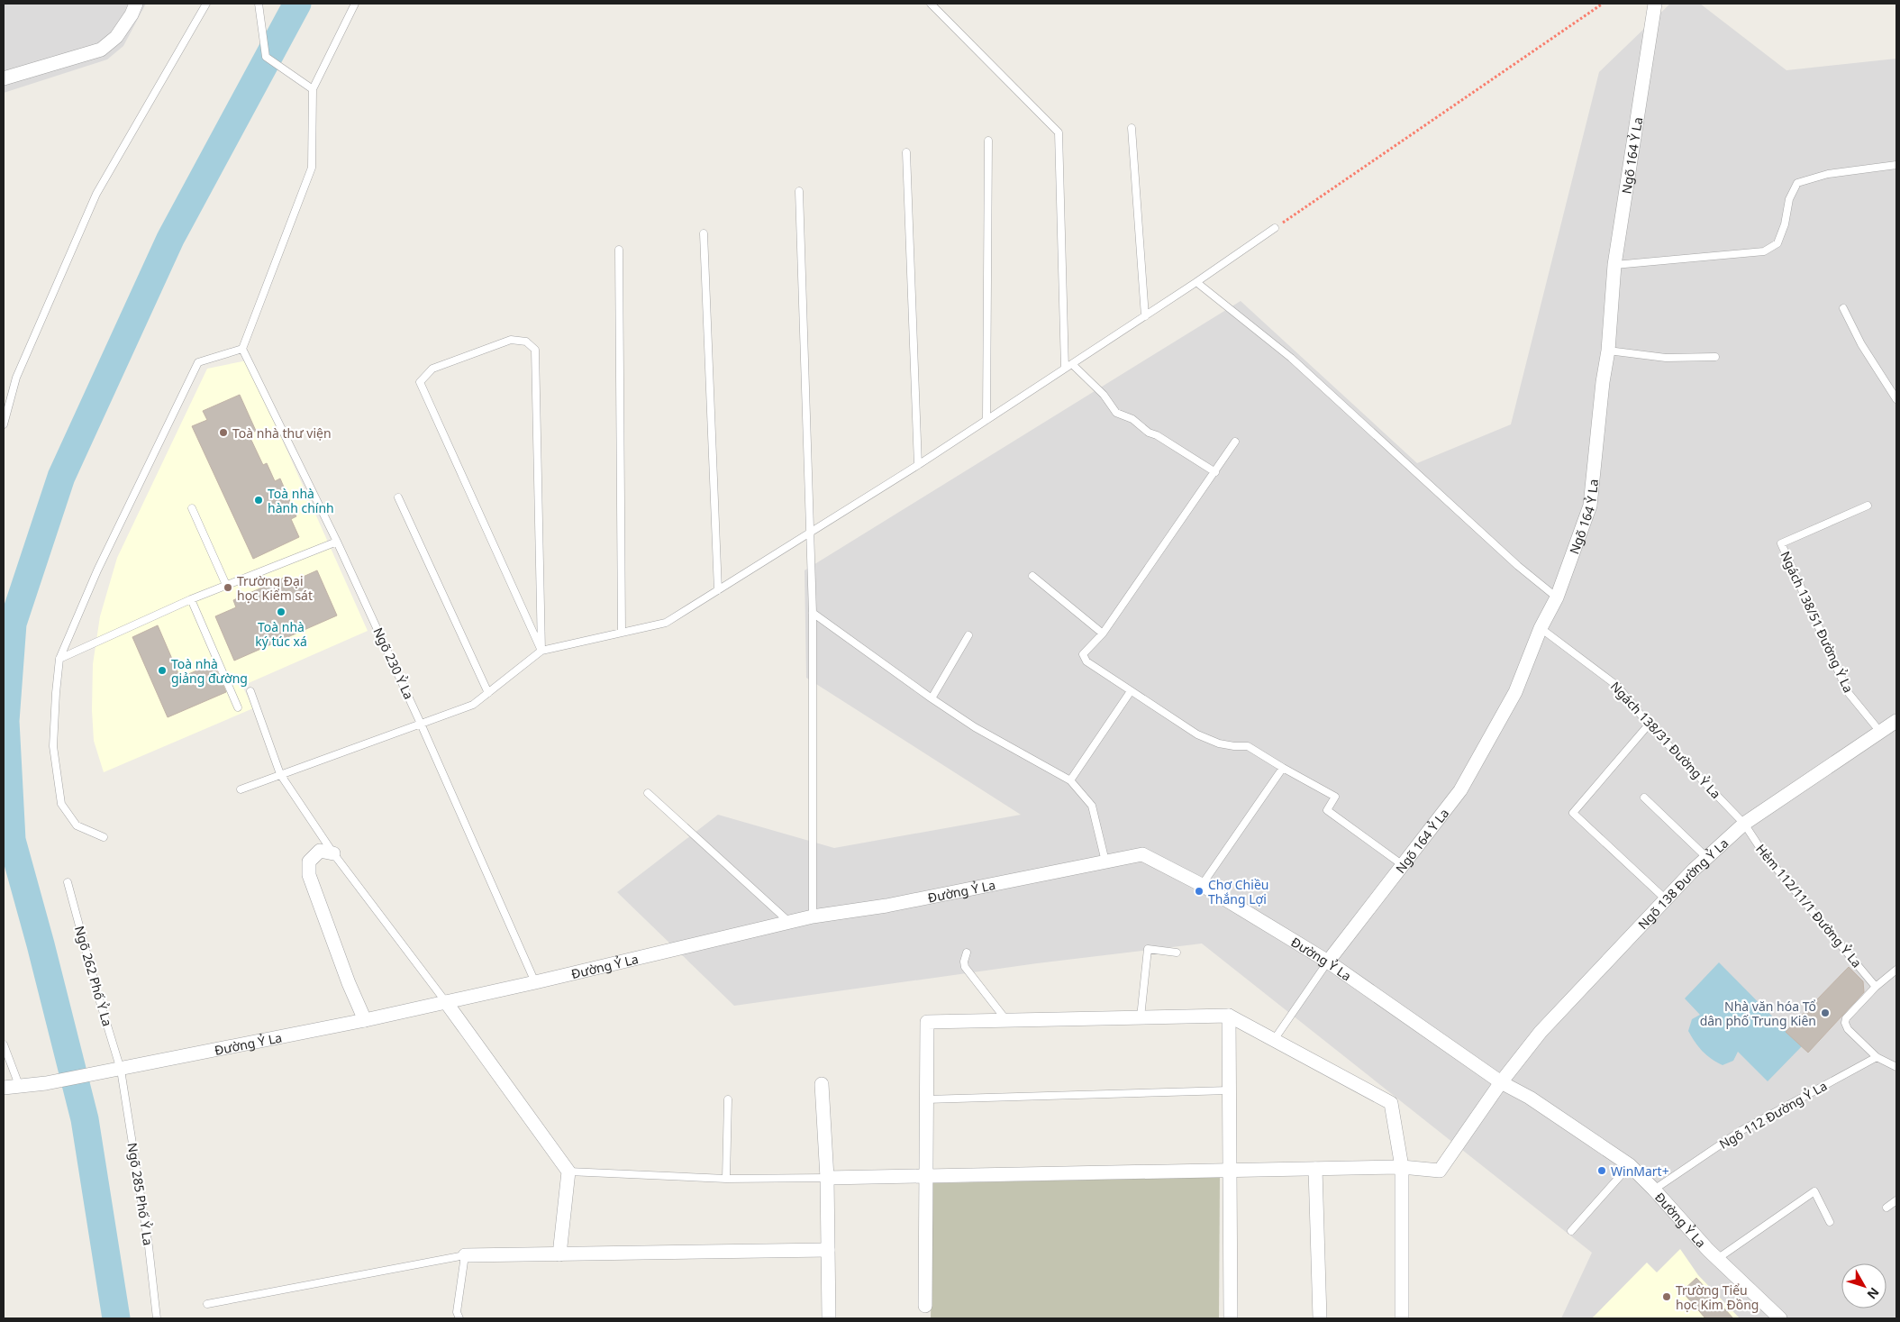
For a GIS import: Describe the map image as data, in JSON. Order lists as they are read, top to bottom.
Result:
{
  "streets": {
    "street": ["Ngõ 164 Ỷ La", "Ngõ 138 Đường Ỷ La", "Đường Ỷ La"],
    "lane": [
      "Ngách 138/51 Đường Ỷ La",
      "Ngõ 230 Ỷ La",
      "Ngách 138/31 Đường Ỷ La",
      "Hẻm 112/11/1 Đường Ỷ La",
      "Ngõ 262 Phố Ỷ La",
      "Ngõ 112 Đường Ỷ La",
      "Ngõ 285 Phố Ỷ La"
    ]
  },
  "crossings": [
    ["Ngõ 164 Ỷ La", "Ngách 138/31 Đường Ỷ La"],
    ["Ngõ 164 Ỷ La", "Đường Ỷ La"],
    ["Ngách 138/51 Đường Ỷ La", "Ngõ 138 Đường Ỷ La"],
    ["Ngõ 230 Ỷ La", "Đường Ỷ La"],
    ["Ngách 138/31 Đường Ỷ La", "Ngõ 138 Đường Ỷ La"],
    ["Ngách 138/31 Đường Ỷ La", "Hẻm 112/11/1 Đường Ỷ La"],
    ["Ngõ 138 Đường Ỷ La", "Đường Ỷ La"],
    ["Ngõ 138 Đường Ỷ La", "Hẻm 112/11/1 Đường Ỷ La"],
    ["Đường Ỷ La", "Ngõ 262 Phố Ỷ La"],
    ["Đường Ỷ La", "Ngõ 112 Đường Ỷ La"],
    ["Đường Ỷ La", "Ngõ 285 Phố Ỷ La"],
    ["Ngõ 262 Phố Ỷ La", "Ngõ 285 Phố Ỷ La"]
  ],
  "places": [
    "Toà nhà thư viện",
    "Toà nhà hành chính",
    "Trường Đại học Kiểm sát",
    "Toà nhà ký túc xá",
    "Toà nhà giảng đường",
    "Chợ Chiều Thắng Lợi",
    "Nhà văn hóa Tổ dân phố Trung Kiên",
    "WinMart+",
    "Trường Tiểu học Kim Đồng"
  ],
  "north": "bottom right"
}
